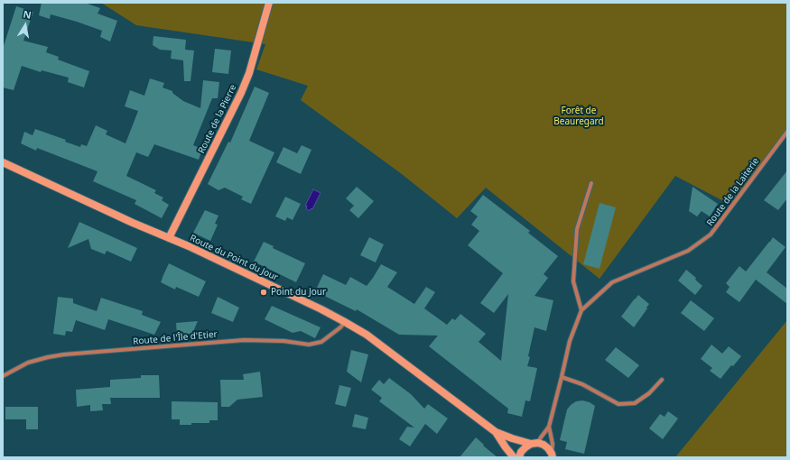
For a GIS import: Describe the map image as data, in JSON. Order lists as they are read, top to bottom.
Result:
{
  "streets": {
    "main road": ["Route de la Pierre", "Route du Point du Jour"],
    "street": ["Route de la Laiterie", "Route de l'Île d'Etier"]
  },
  "crossings": [
    ["Route de la Pierre", "Route du Point du Jour"],
    ["Route de la Laiterie", "Route du Point du Jour"],
    ["Route du Point du Jour", "Route de l'Île d'Etier"]
  ],
  "parks": ["Forêt de Beauregard"],
  "places": ["Point du Jour"],
  "north": "top"
}
